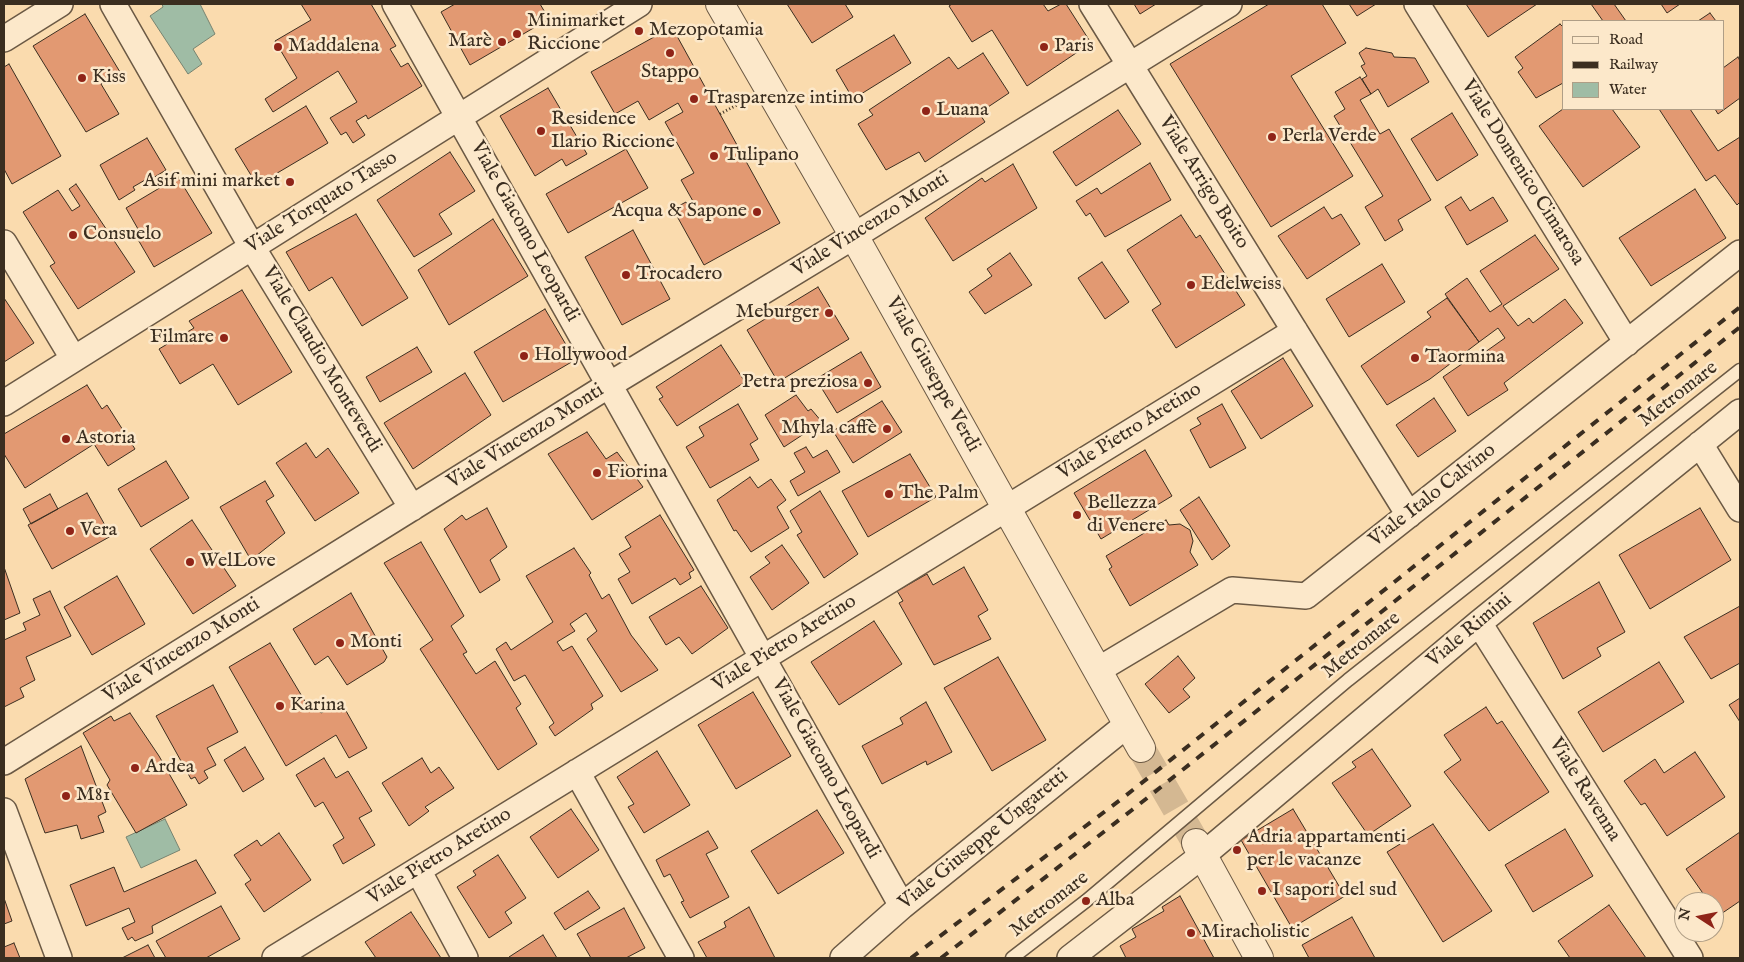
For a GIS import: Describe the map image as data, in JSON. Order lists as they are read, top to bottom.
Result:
{
  "streets": {
    "street": [
      "Viale Domenico Cimarosa",
      "Viale Arrigo Boito",
      "Viale Torquato Tasso",
      "Viale Vincenzo Monti",
      "Viale Giacomo Leopardi",
      "Viale Claudio Monteverdi",
      "Viale Giuseppe Verdi",
      "Viale Pietro Aretino",
      "Viale Italo Calvino",
      "Viale Rimini",
      "Viale Ravenna",
      "Viale Giuseppe Ungaretti"
    ],
    "lane": ["Metromare"]
  },
  "crossings": [
    ["Viale Domenico Cimarosa", "Viale Italo Calvino"],
    ["Viale Arrigo Boito", "Viale Vincenzo Monti"],
    ["Viale Arrigo Boito", "Viale Pietro Aretino"],
    ["Viale Arrigo Boito", "Viale Italo Calvino"],
    ["Viale Torquato Tasso", "Viale Giacomo Leopardi"],
    ["Viale Torquato Tasso", "Viale Claudio Monteverdi"],
    ["Viale Vincenzo Monti", "Viale Giacomo Leopardi"],
    ["Viale Vincenzo Monti", "Viale Claudio Monteverdi"],
    ["Viale Vincenzo Monti", "Viale Giuseppe Verdi"],
    ["Viale Giacomo Leopardi", "Viale Pietro Aretino"],
    ["Viale Giacomo Leopardi", "Viale Giuseppe Ungaretti"],
    ["Viale Giuseppe Verdi", "Viale Pietro Aretino"],
    ["Viale Giuseppe Verdi", "Viale Italo Calvino"],
    ["Viale Giuseppe Verdi", "Viale Giuseppe Ungaretti"],
    ["Viale Rimini", "Viale Ravenna"]
  ],
  "places": [
    "Mezopotamia",
    "Minimarket Riccione",
    "Marè",
    "Maddalena",
    "Paris",
    "Stappo",
    "Kiss",
    "Trasparenze intimo",
    "Luana",
    "Residence Ilario Riccione",
    "Perla Verde",
    "Tulipano",
    "Asif mini market",
    "Acqua & Sapone",
    "Consuelo",
    "Trocadero",
    "Edelweiss",
    "Meburger",
    "Filmare",
    "Hollywood",
    "Taormina",
    "Petra preziosa",
    "Mhyla caffè",
    "Astoria",
    "Fiorina",
    "The Palm",
    "Bellezza di Venere",
    "Vera",
    "WelLove",
    "Monti",
    "Karina",
    "Ardea",
    "M81",
    "Adria appartamenti per le vacanze",
    "I sapori del sud",
    "Alba",
    "Miracholistic"
  ],
  "legend": ["Road", "Railway", "Water"],
  "north": "left"
}
